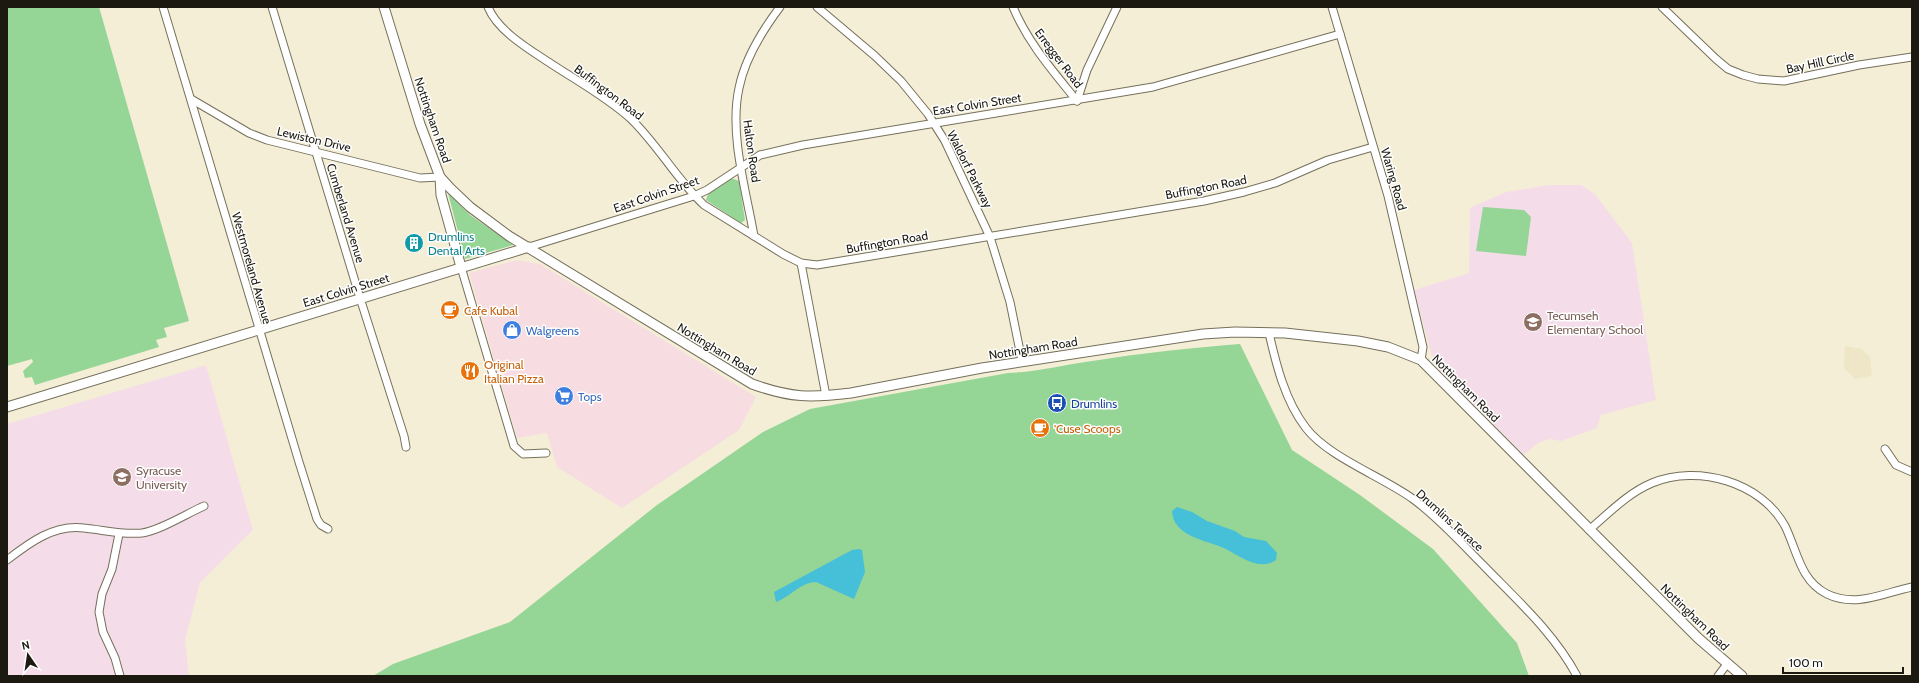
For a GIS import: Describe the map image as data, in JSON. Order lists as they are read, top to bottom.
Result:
{
  "streets": {
    "street": [
      "Erregger Road",
      "Bay Hill Circle",
      "Buffington Road",
      "East Colvin Street",
      "Nottingham Road",
      "Lewiston Drive",
      "Halton Road",
      "Waldorf Parkway",
      "Waring Road",
      "Cumberland Avenue",
      "Westmoreland Avenue",
      "Drumlins Terrace"
    ]
  },
  "crossings": [
    ["Erregger Road", "East Colvin Street"],
    ["Buffington Road", "East Colvin Street"],
    ["Buffington Road", "Halton Road"],
    ["Buffington Road", "Waldorf Parkway"],
    ["Buffington Road", "Waring Road"],
    ["East Colvin Street", "Nottingham Road"],
    ["East Colvin Street", "Halton Road"],
    ["East Colvin Street", "Waldorf Parkway"],
    ["East Colvin Street", "Waring Road"],
    ["East Colvin Street", "Cumberland Avenue"],
    ["East Colvin Street", "Westmoreland Avenue"],
    ["Nottingham Road", "Lewiston Drive"],
    ["Nottingham Road", "Waldorf Parkway"],
    ["Nottingham Road", "Waring Road"],
    ["Nottingham Road", "Drumlins Terrace"],
    ["Lewiston Drive", "Cumberland Avenue"],
    ["Lewiston Drive", "Westmoreland Avenue"]
  ],
  "places": {
    "building": ["Drumlins Dental Arts"],
    "cafe": ["Cafe Kubal", "'Cuse Scoops"],
    "school or university": ["Tecumseh Elementary School", "Syracuse University"],
    "shop": ["Walgreens"],
    "restaurant": ["Original Italian Pizza"],
    "supermarket": ["Tops"],
    "bus stop": ["Drumlins"]
  },
  "scale_bar": "100 m",
  "north": "top"
}
